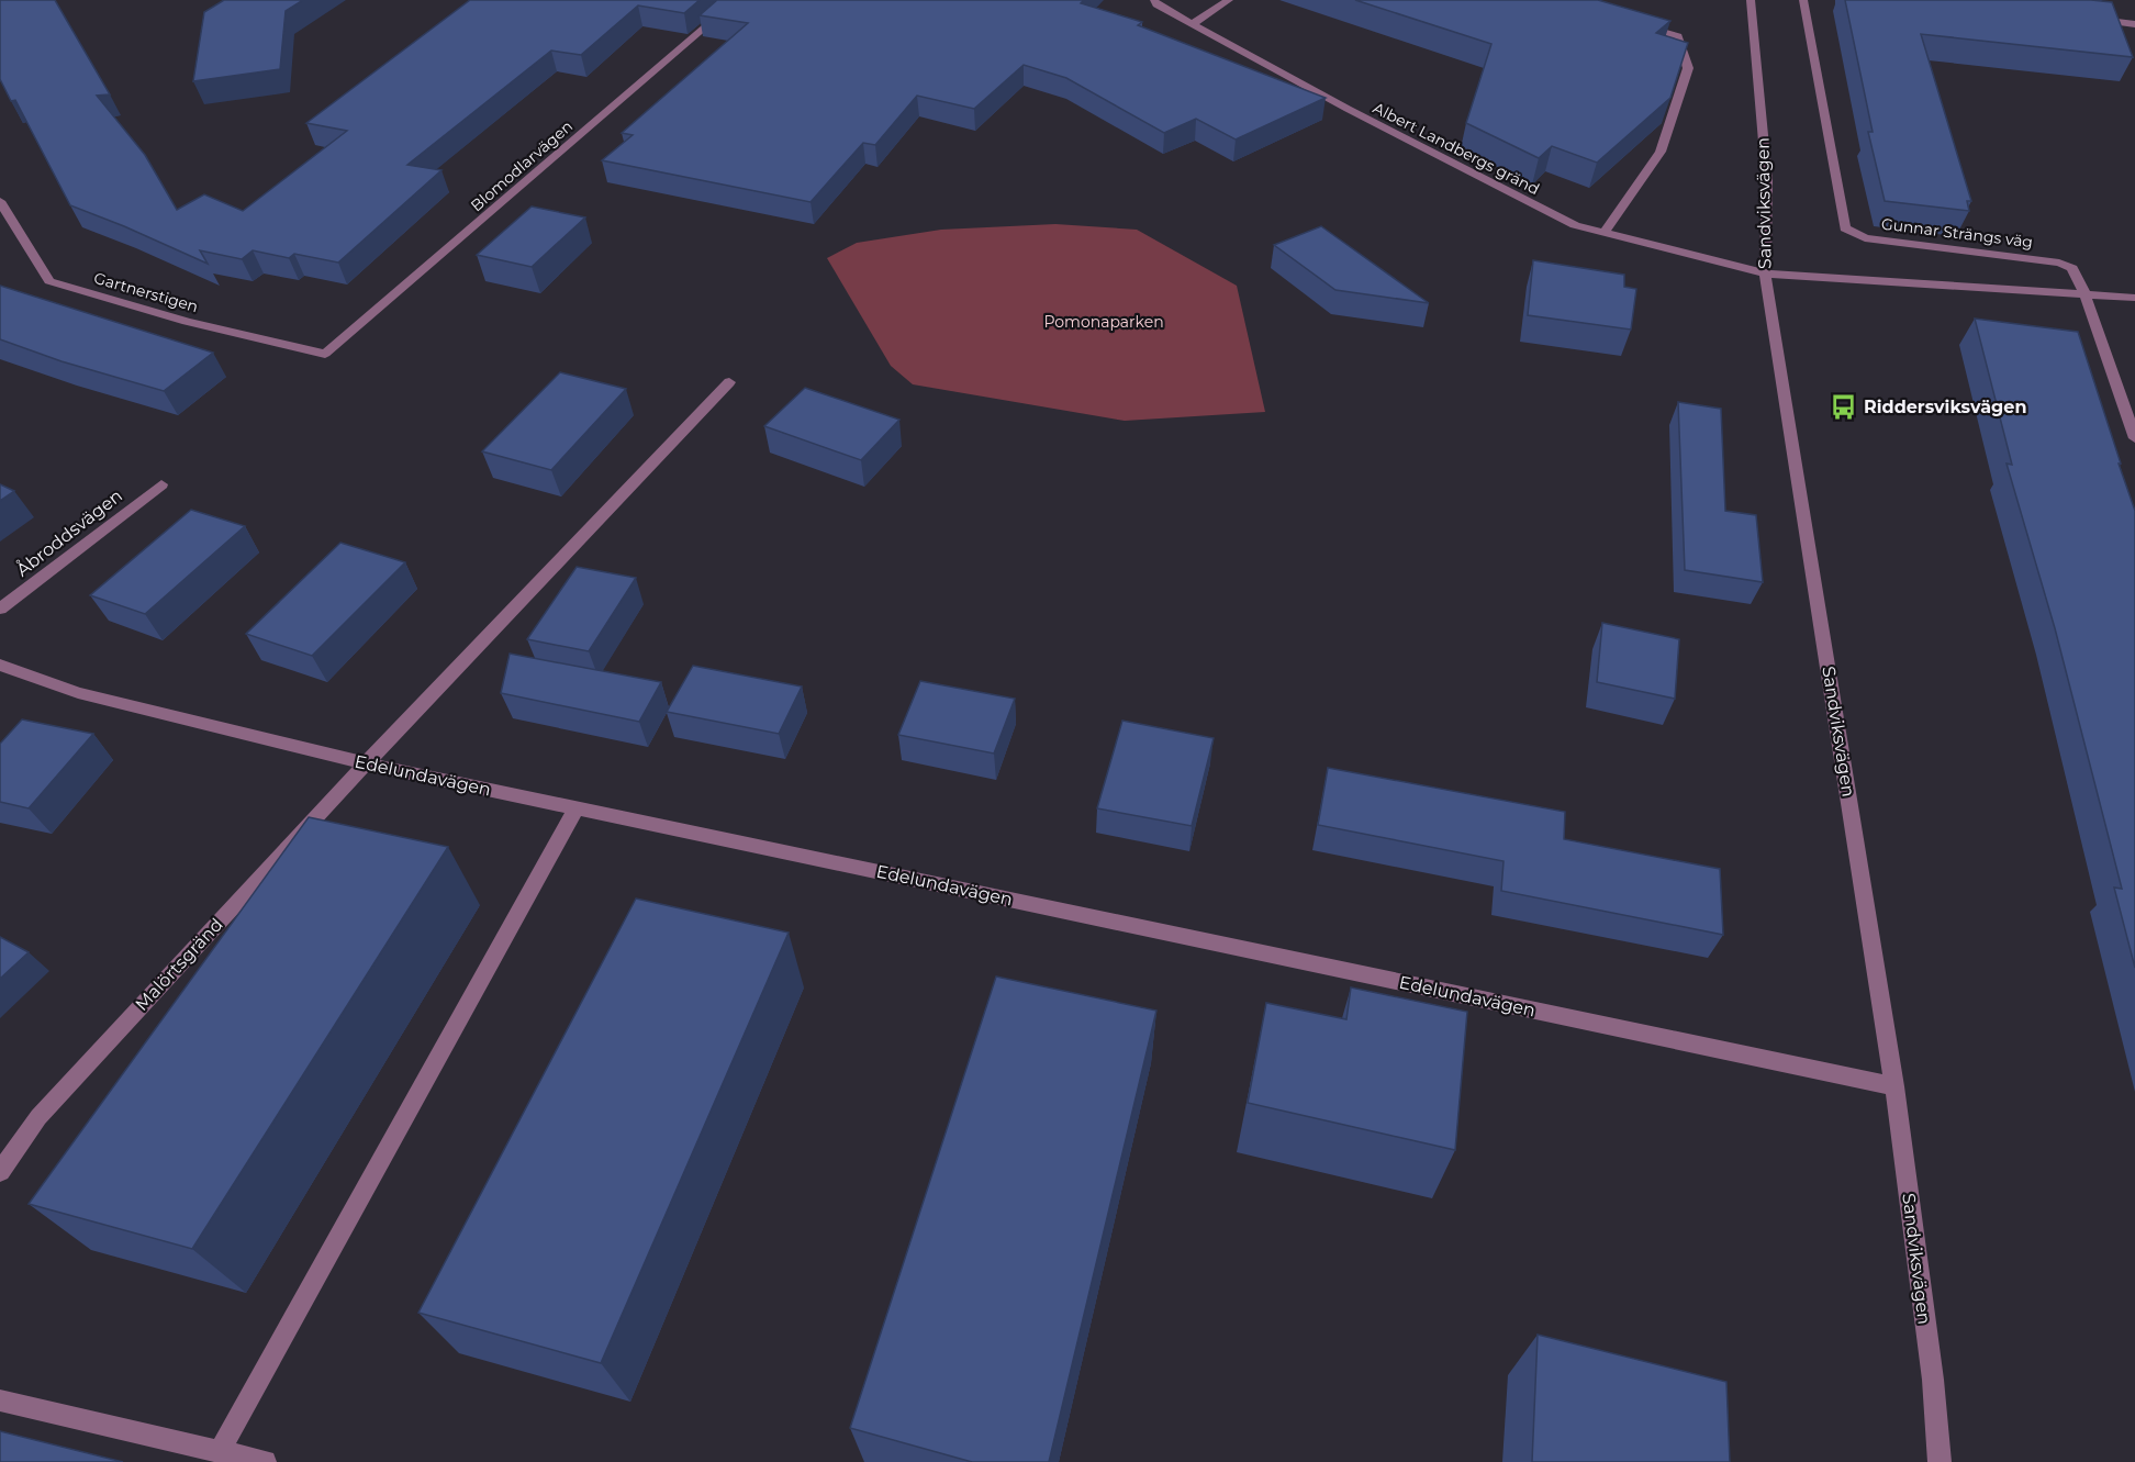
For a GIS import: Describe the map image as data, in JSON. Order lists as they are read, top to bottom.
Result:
{
  "streets": {
    "street": [
      "Albert Landbergs gränd",
      "Blomodlarvägen",
      "Sandviksvägen",
      "Gunnar Strängs väg",
      "Gartnerstigen",
      "Åbroddsvägen",
      "Edelundavägen",
      "Malörtsgränd"
    ]
  },
  "crossings": [
    ["Albert Landbergs gränd", "Sandviksvägen"],
    ["Blomodlarvägen", "Gartnerstigen"],
    ["Sandviksvägen", "Edelundavägen"],
    ["Edelundavägen", "Malörtsgränd"]
  ],
  "parks": ["Pomonaparken"],
  "places": {
    "bus stop": ["Riddersviksvägen"]
  }
}
